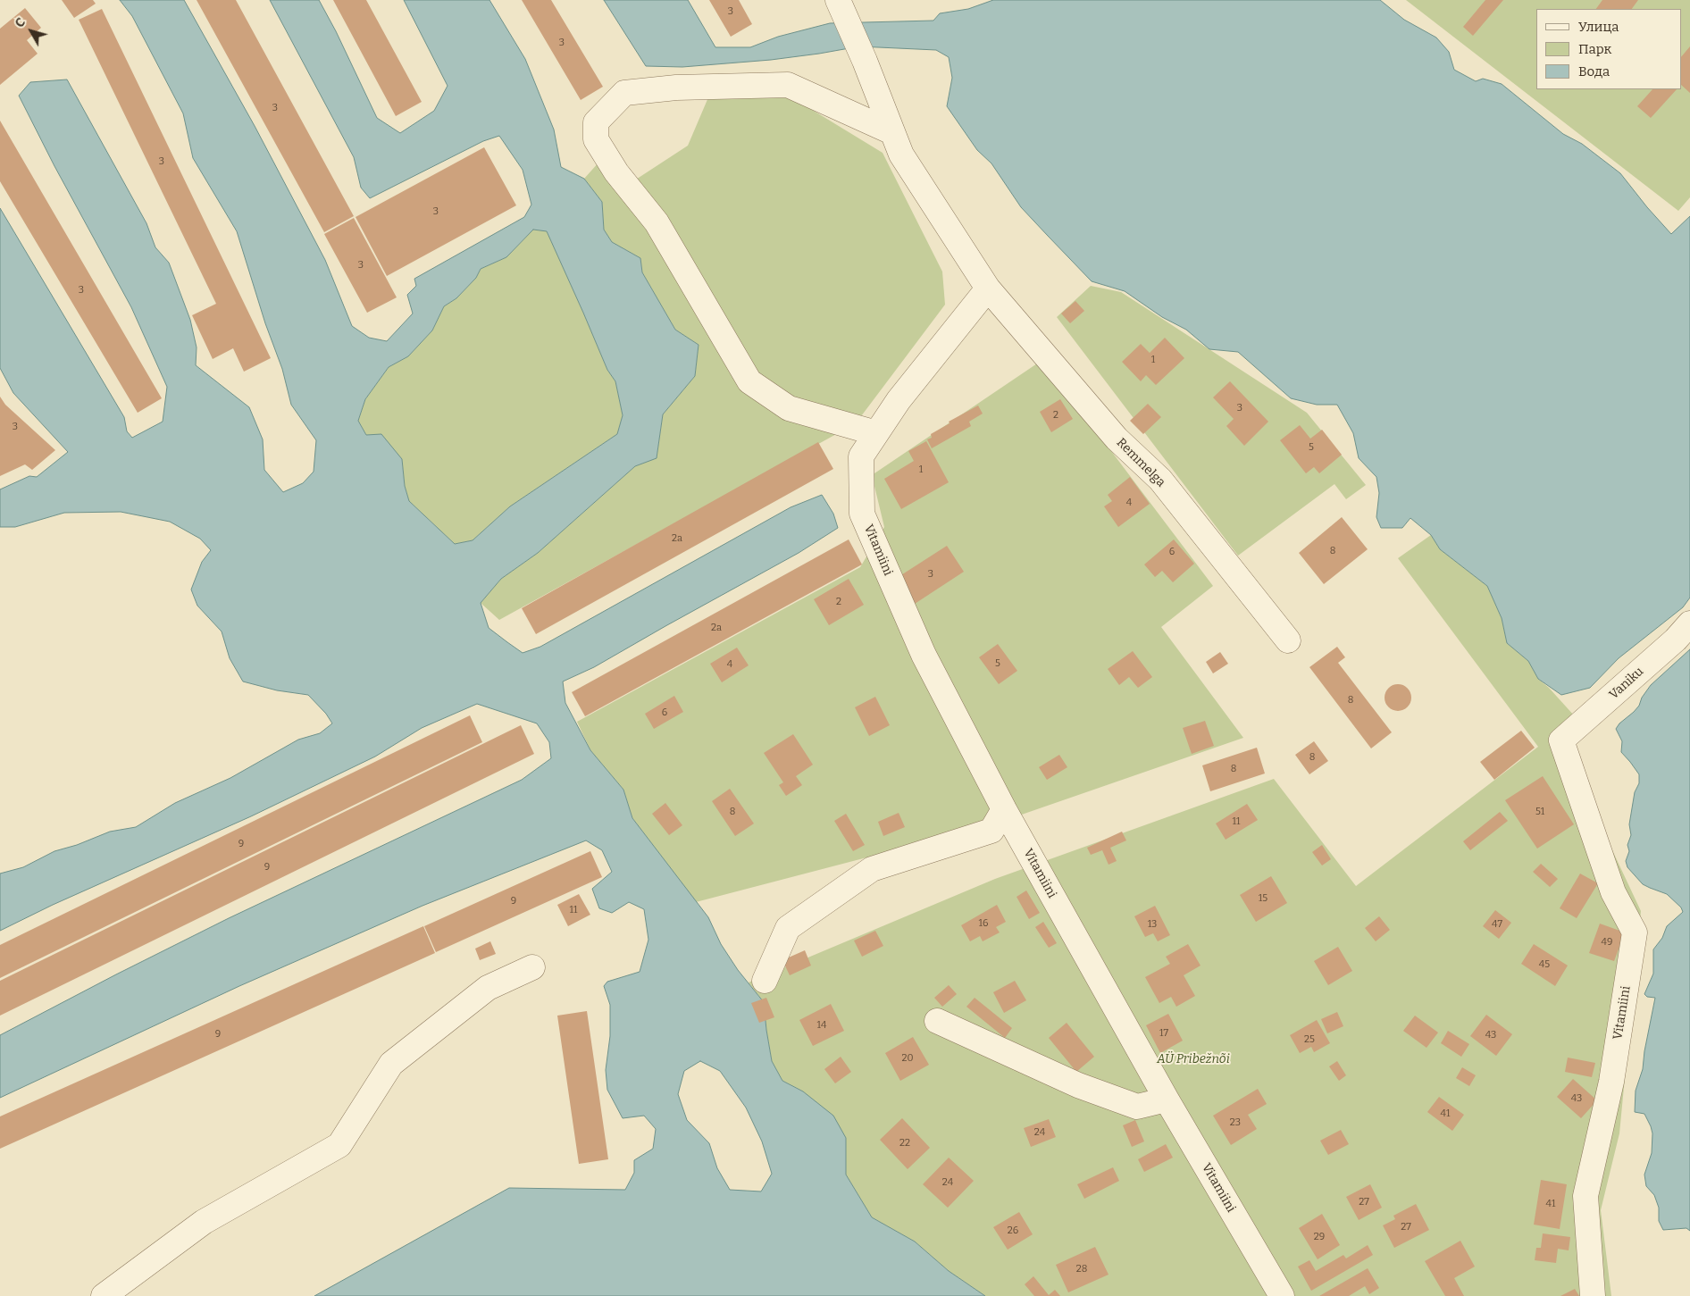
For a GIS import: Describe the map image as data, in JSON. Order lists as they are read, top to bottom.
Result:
{
  "streets": {
    "street": ["Remmelga", "Vitamiini", "Vaniku"]
  },
  "crossings": [
    ["Remmelga", "Vitamiini"],
    ["Vitamiini", "Vaniku"]
  ],
  "parks": ["AÜ Pribežnõi"],
  "house_numbers": [
    "3",
    "3",
    "3",
    "3",
    "3",
    "3",
    "3",
    "1",
    "3",
    "2",
    "3",
    "5",
    "1",
    "4",
    "2a",
    "8",
    "6",
    "3",
    "2",
    "2a",
    "5",
    "4",
    "8",
    "6",
    "8",
    "8",
    "8",
    "51",
    "11",
    "9",
    "9",
    "15",
    "9",
    "11",
    "16",
    "13",
    "47",
    "49",
    "45",
    "14",
    "17",
    "9",
    "43",
    "25",
    "20",
    "43",
    "41",
    "23",
    "24",
    "22",
    "24",
    "27",
    "41",
    "27",
    "26",
    "29",
    "28"
  ],
  "legend": ["Улица", "Парк", "Вода"],
  "north": "top left"
}
